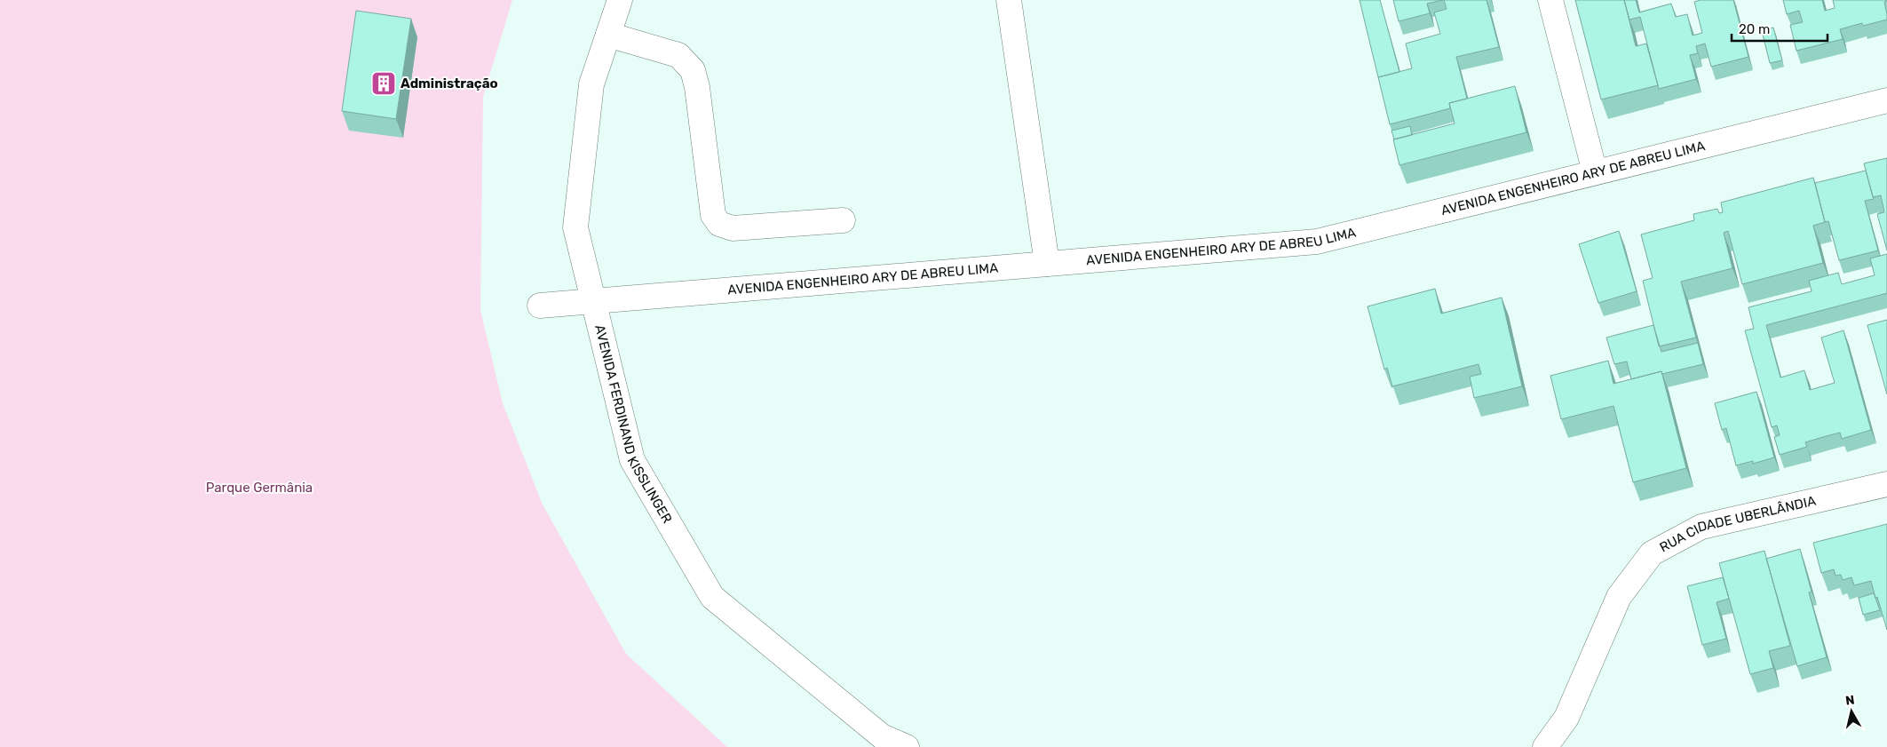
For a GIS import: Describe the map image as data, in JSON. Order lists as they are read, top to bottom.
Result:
{
  "streets": {
    "street": ["AVENIDA ENGENHEIRO ARY DE ABREU LIMA", "AVENIDA FERDINAND KISSLINGER", "RUA CIDADE UBERLÂNDIA"]
  },
  "crossings": [
    ["AVENIDA ENGENHEIRO ARY DE ABREU LIMA", "AVENIDA FERDINAND KISSLINGER"]
  ],
  "parks": ["Parque Germânia"],
  "places": {
    "building": ["Administração"]
  },
  "scale_bar": "20 m",
  "north": "top"
}
